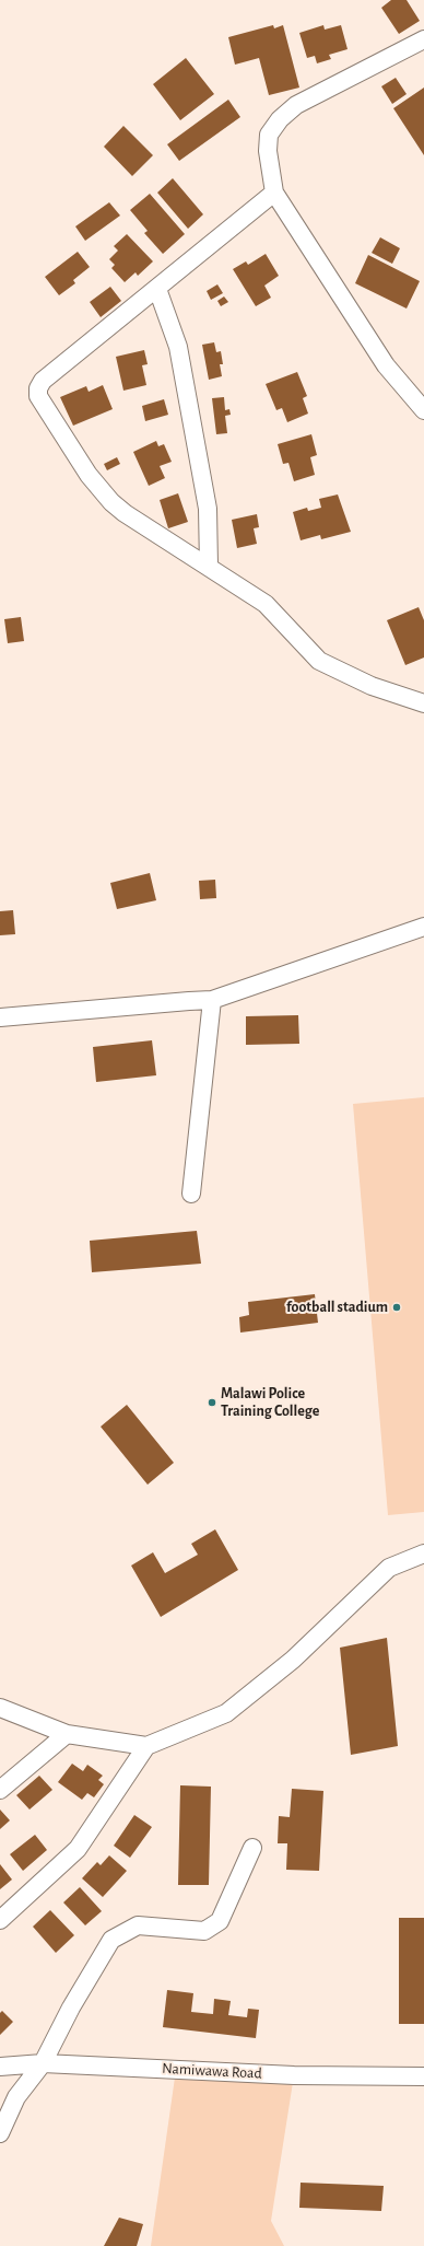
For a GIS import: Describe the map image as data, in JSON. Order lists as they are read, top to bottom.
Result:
{
  "streets": {
    "street": ["Namiwawa Road"]
  },
  "places": ["football stadium", "Malawi Police Training College"]
}
